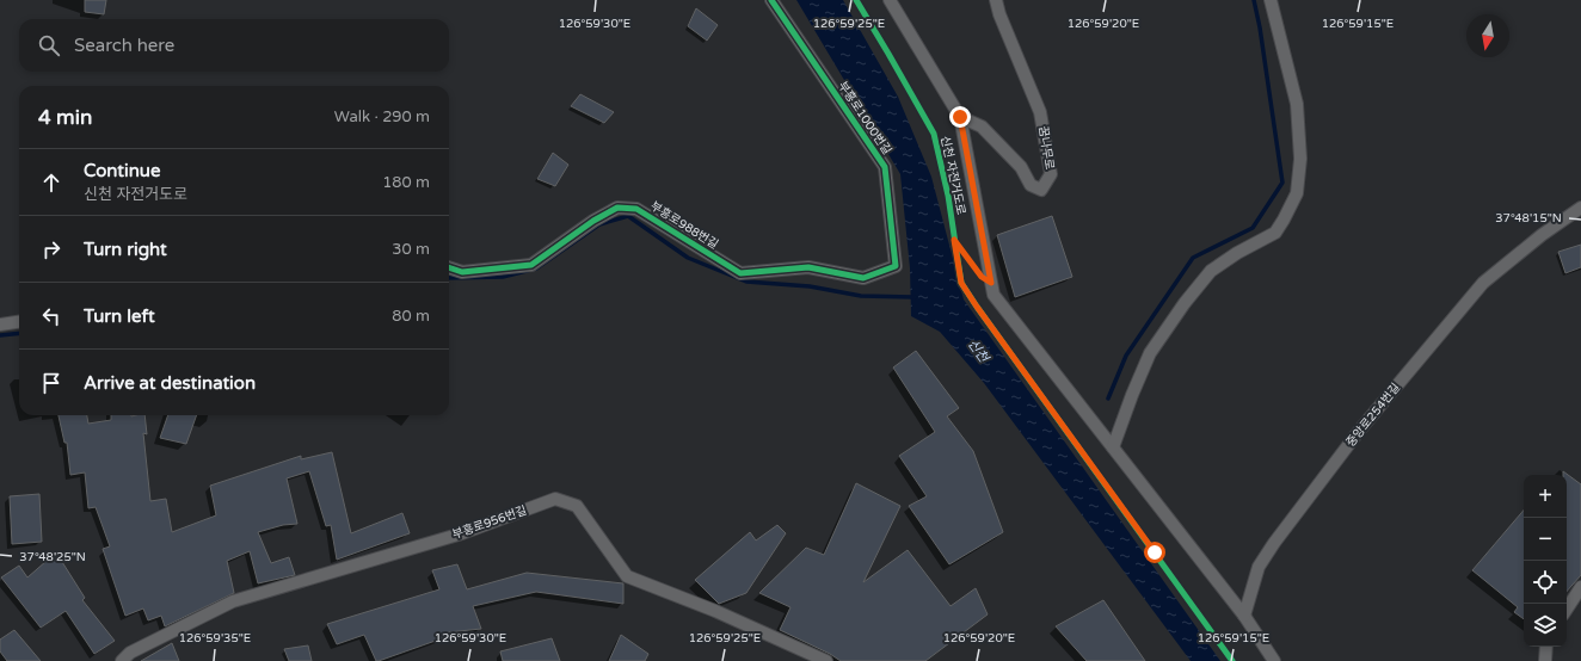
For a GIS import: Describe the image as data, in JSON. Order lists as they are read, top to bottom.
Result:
{
  "streets": {
    "street": [
      "부흥로1000번길",
      "꿈나무로",
      "부흥로988번길",
      "중앙로254번길",
      "부흥로956번길"
    ],
    "cycle path": ["신천 자전거도로"]
  },
  "crossings": [
    ["부흥로1000번길", "부흥로988번길"]
  ],
  "water": ["신천"],
  "north": "bottom",
  "page": {
    "search": "Search here",
    "heading": ["4 min", "Walk · 290 m"],
    "list": [
      ["Continue", "신천 자전거도로", "180 m"],
      ["Turn right", "30 m"],
      ["Turn left", "80 m"],
      "Arrive at destination"
    ],
    "map_buttons": ["+", "−"]
  },
  "coordinates": [
    "126°59'30\"E",
    "126°59'25\"E",
    "126°59'20\"E",
    "126°59'15\"E",
    "37°48'15\"N",
    "37°48'25\"N",
    "126°59'35\"E"
  ]
}
